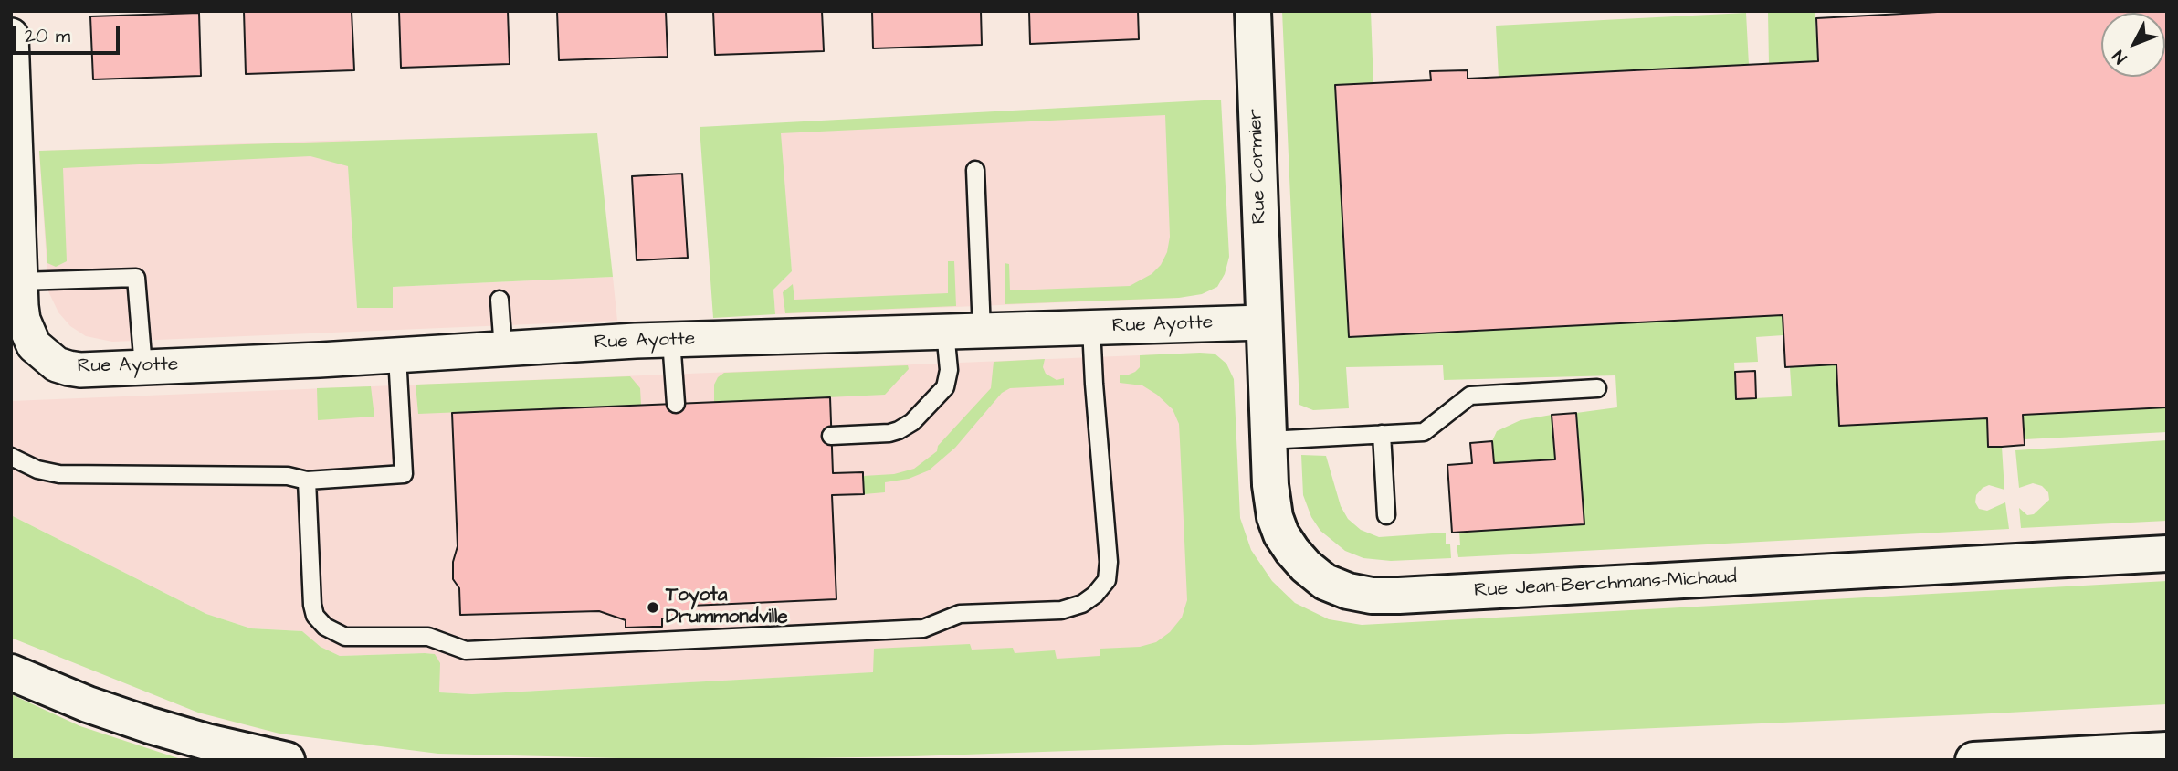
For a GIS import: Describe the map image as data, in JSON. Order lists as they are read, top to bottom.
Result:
{
  "streets": {
    "main road": ["Rue Cormier", "Rue Jean-Berchmans-Michaud"],
    "street": ["Rue Ayotte"]
  },
  "crossings": [
    ["Rue Cormier", "Rue Ayotte"],
    ["Rue Cormier", "Rue Jean-Berchmans-Michaud"],
    ["Rue Ayotte", "Rue Jean-Berchmans-Michaud"]
  ],
  "places": ["Toyota Drummondville"],
  "scale_bar": "20 m",
  "north": "bottom left"
}
